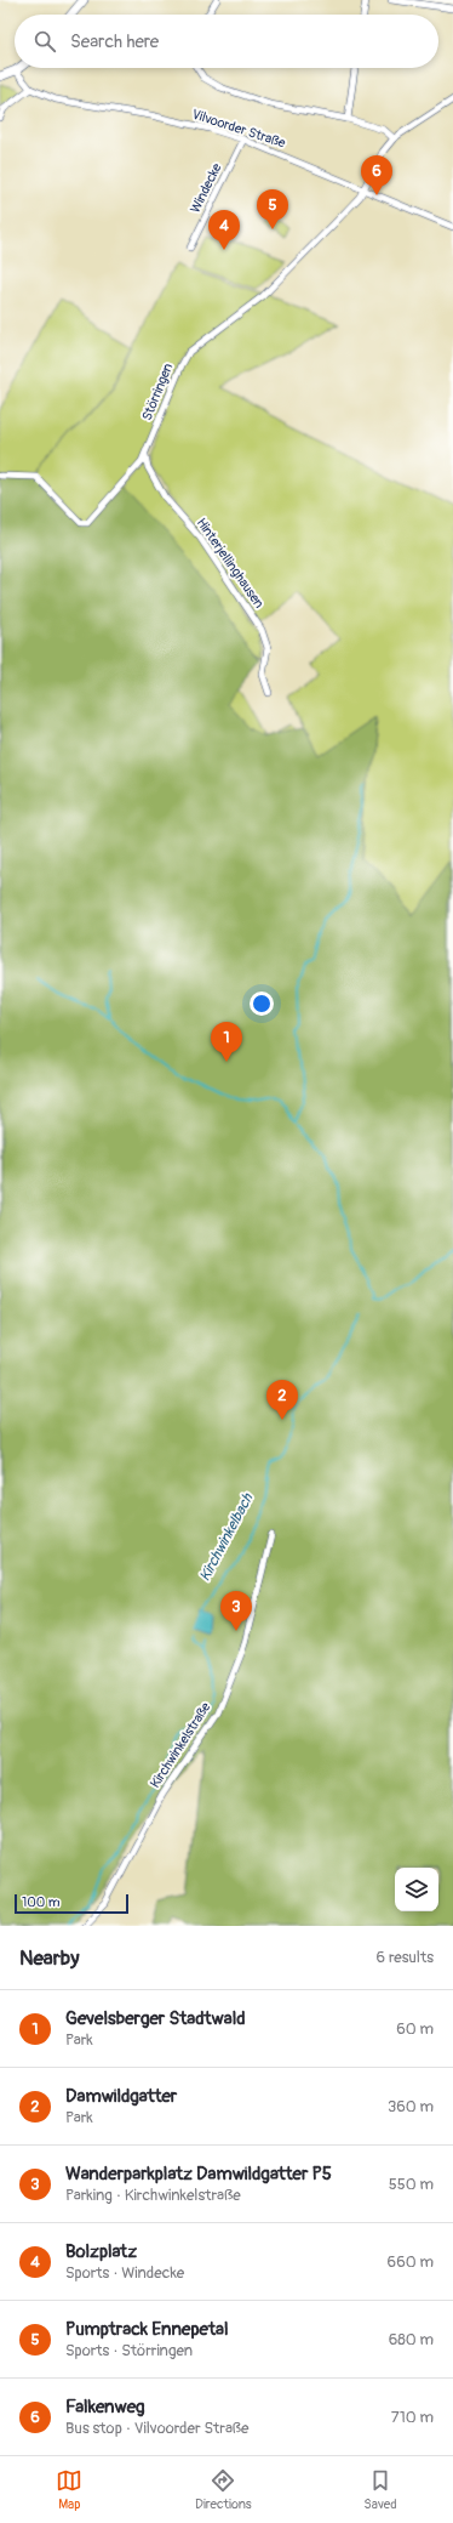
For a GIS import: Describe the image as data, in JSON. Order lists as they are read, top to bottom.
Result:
{
  "streets": {
    "street": [
      "Vilvoorder Straße",
      "Windecke",
      "Störringen",
      "Hinterjellinghausen",
      "Kirchwinkelstraße"
    ]
  },
  "crossings": [
    ["Vilvoorder Straße", "Windecke"],
    ["Vilvoorder Straße", "Störringen"],
    ["Störringen", "Hinterjellinghausen"]
  ],
  "water": ["Kirchwinkelbach"],
  "scale_bar": "100 m",
  "page": {
    "search": "Search here",
    "pins": [
      "6",
      "5",
      "4",
      "1",
      "2",
      "3"
    ],
    "scale": "100 m",
    "heading": ["Nearby", "6 results"],
    "list": [
      {
        "mark": "1",
        "name": "Gevelsberger Stadtwald",
        "note": "Park",
        "value": "60 m"
      },
      {
        "mark": "2",
        "name": "Damwildgatter",
        "note": "Park",
        "value": "360 m"
      },
      {
        "mark": "3",
        "name": "Wanderparkplatz Damwildgatter P5",
        "note": "Parking · Kirchwinkelstraße",
        "value": "550 m"
      },
      {
        "mark": "4",
        "name": "Bolzplatz",
        "note": "Sports · Windecke",
        "value": "660 m"
      },
      {
        "mark": "5",
        "name": "Pumptrack Ennepetal",
        "note": "Sports · Störringen",
        "value": "680 m"
      },
      {
        "mark": "6",
        "name": "Falkenweg",
        "note": "Bus stop · Vilvoorder Straße",
        "value": "710 m"
      }
    ],
    "nav": ["Map", "Directions", "Saved"]
  }
}
